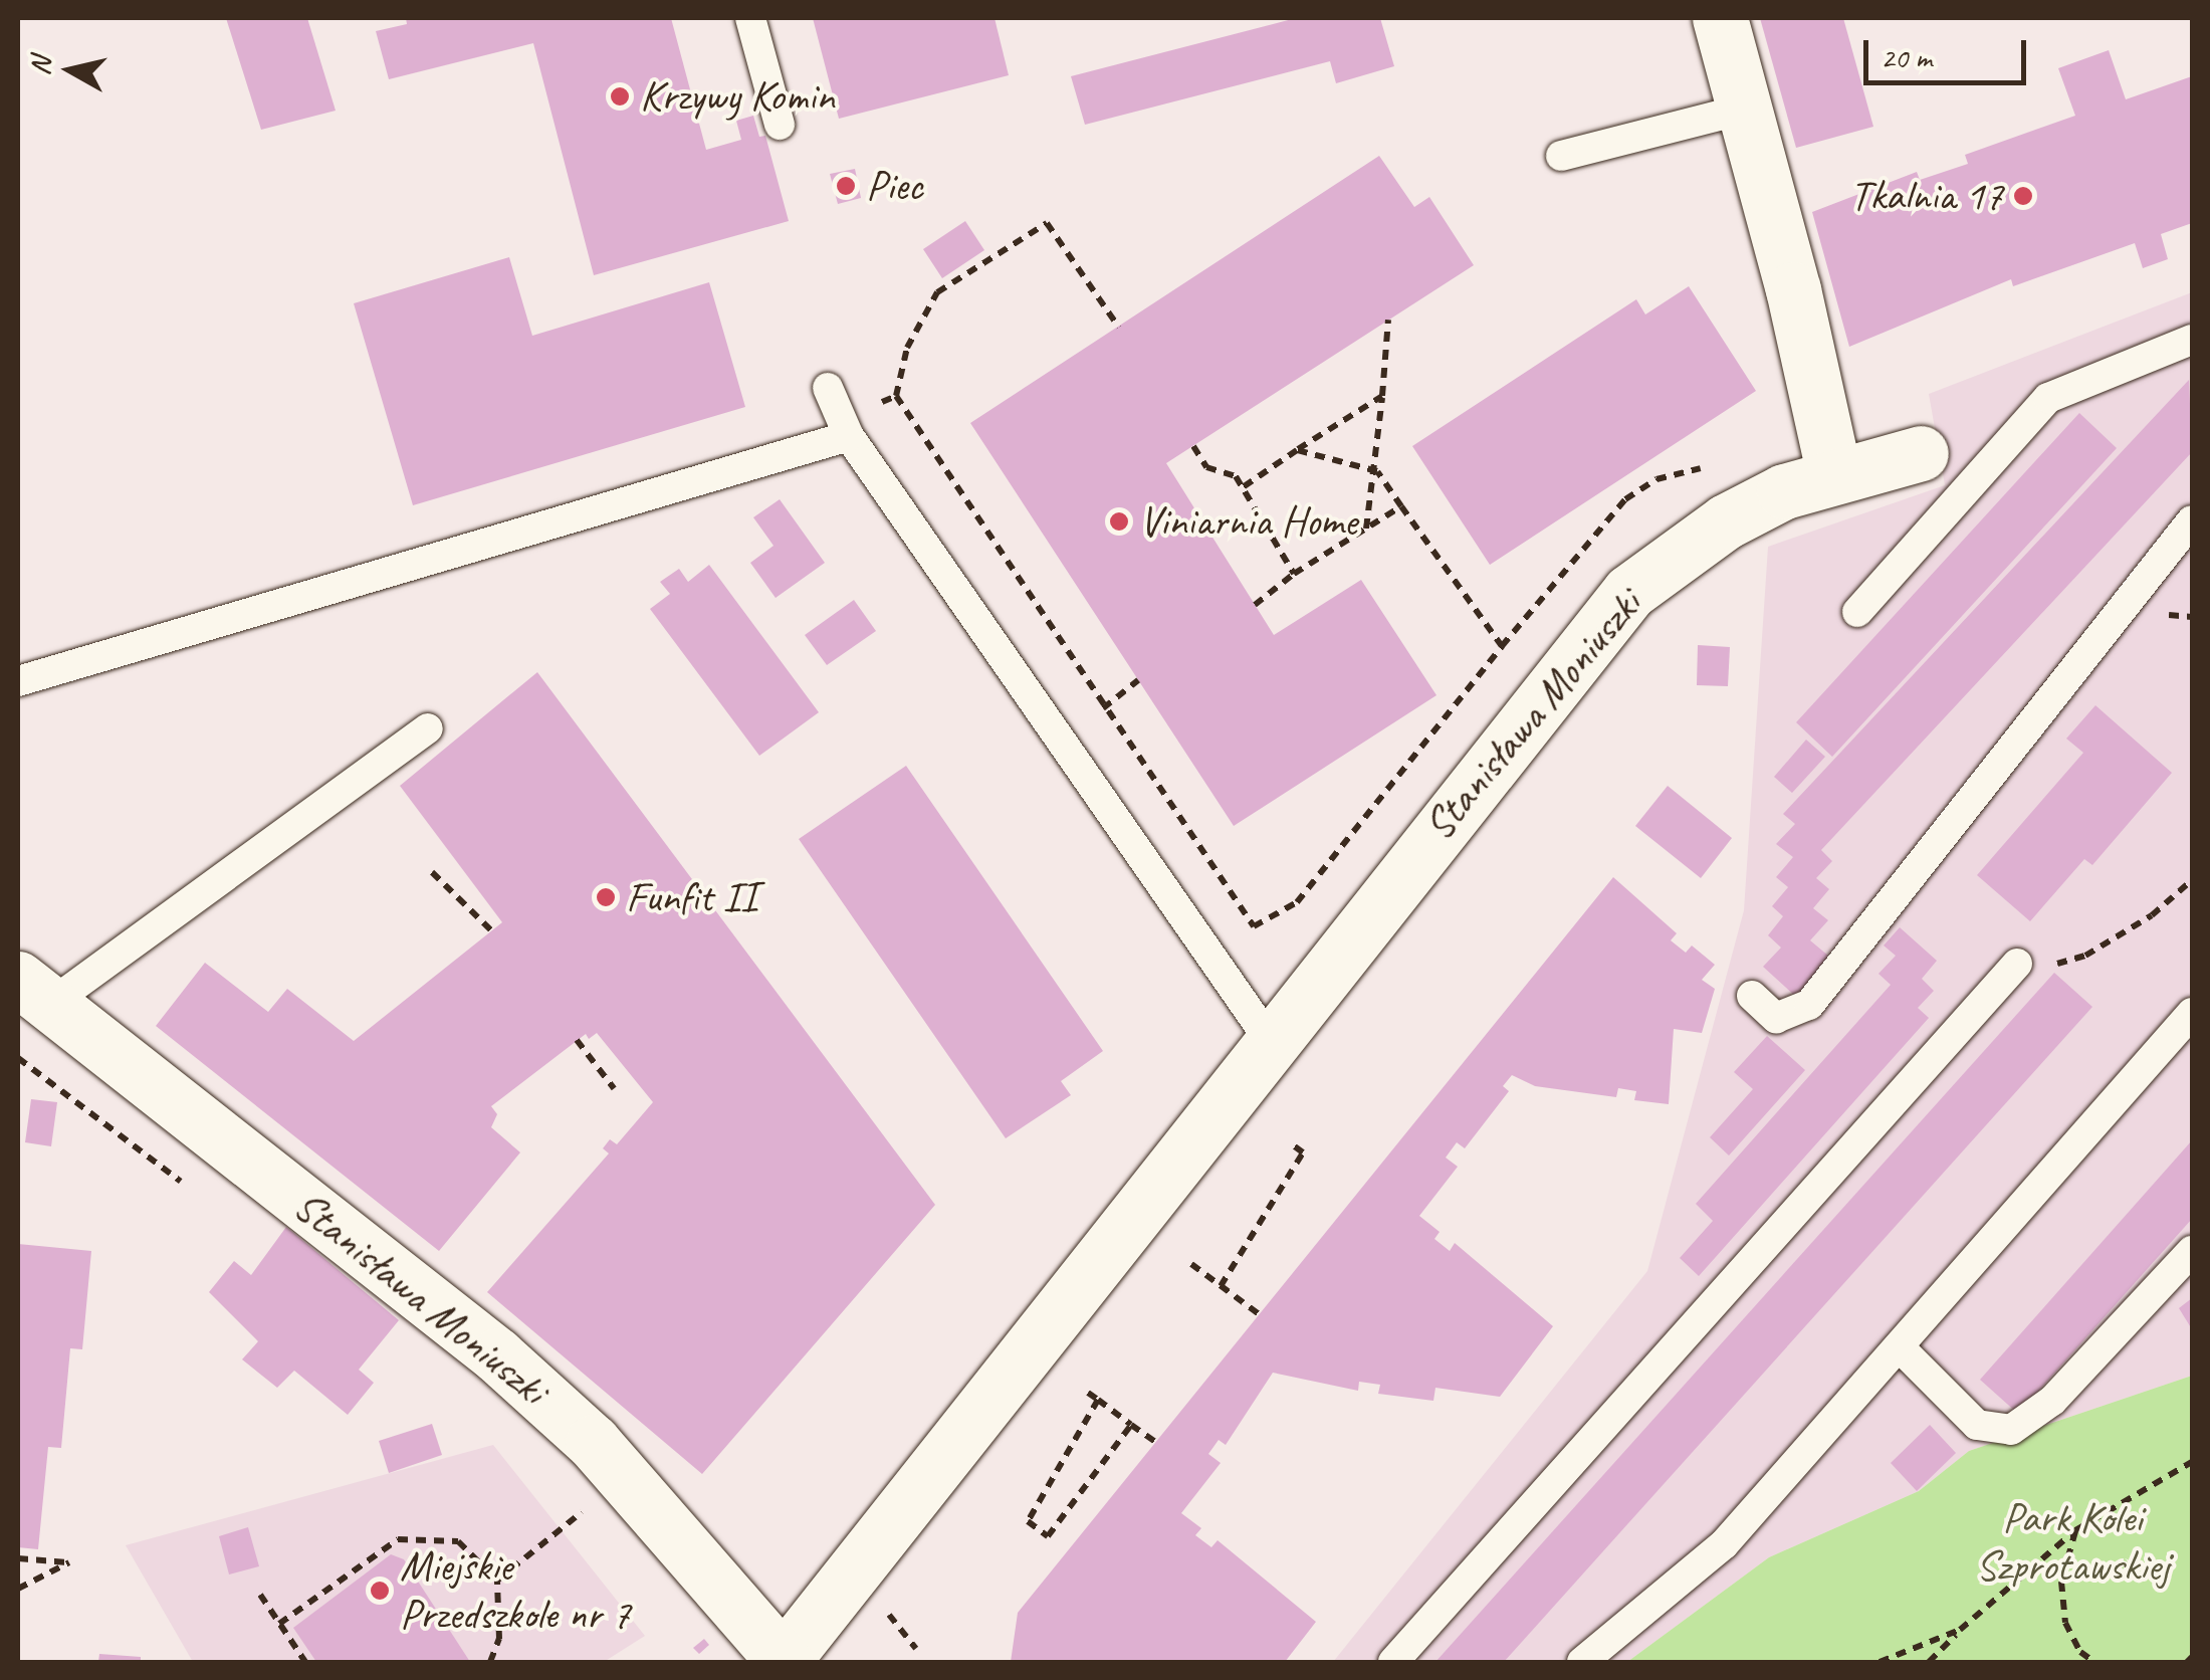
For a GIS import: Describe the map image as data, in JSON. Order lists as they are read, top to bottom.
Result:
{
  "streets": {
    "street": ["Stanisława Moniuszki"]
  },
  "parks": ["Park Kolei Szprotawskiej"],
  "places": [
    "Krzywy Komin",
    "Piec",
    "Tkalnia 17",
    "Viniarnia Home",
    "Funfit II",
    "Miejskie Przedszkole nr 7"
  ],
  "scale_bar": "20 m",
  "north": "left"
}
